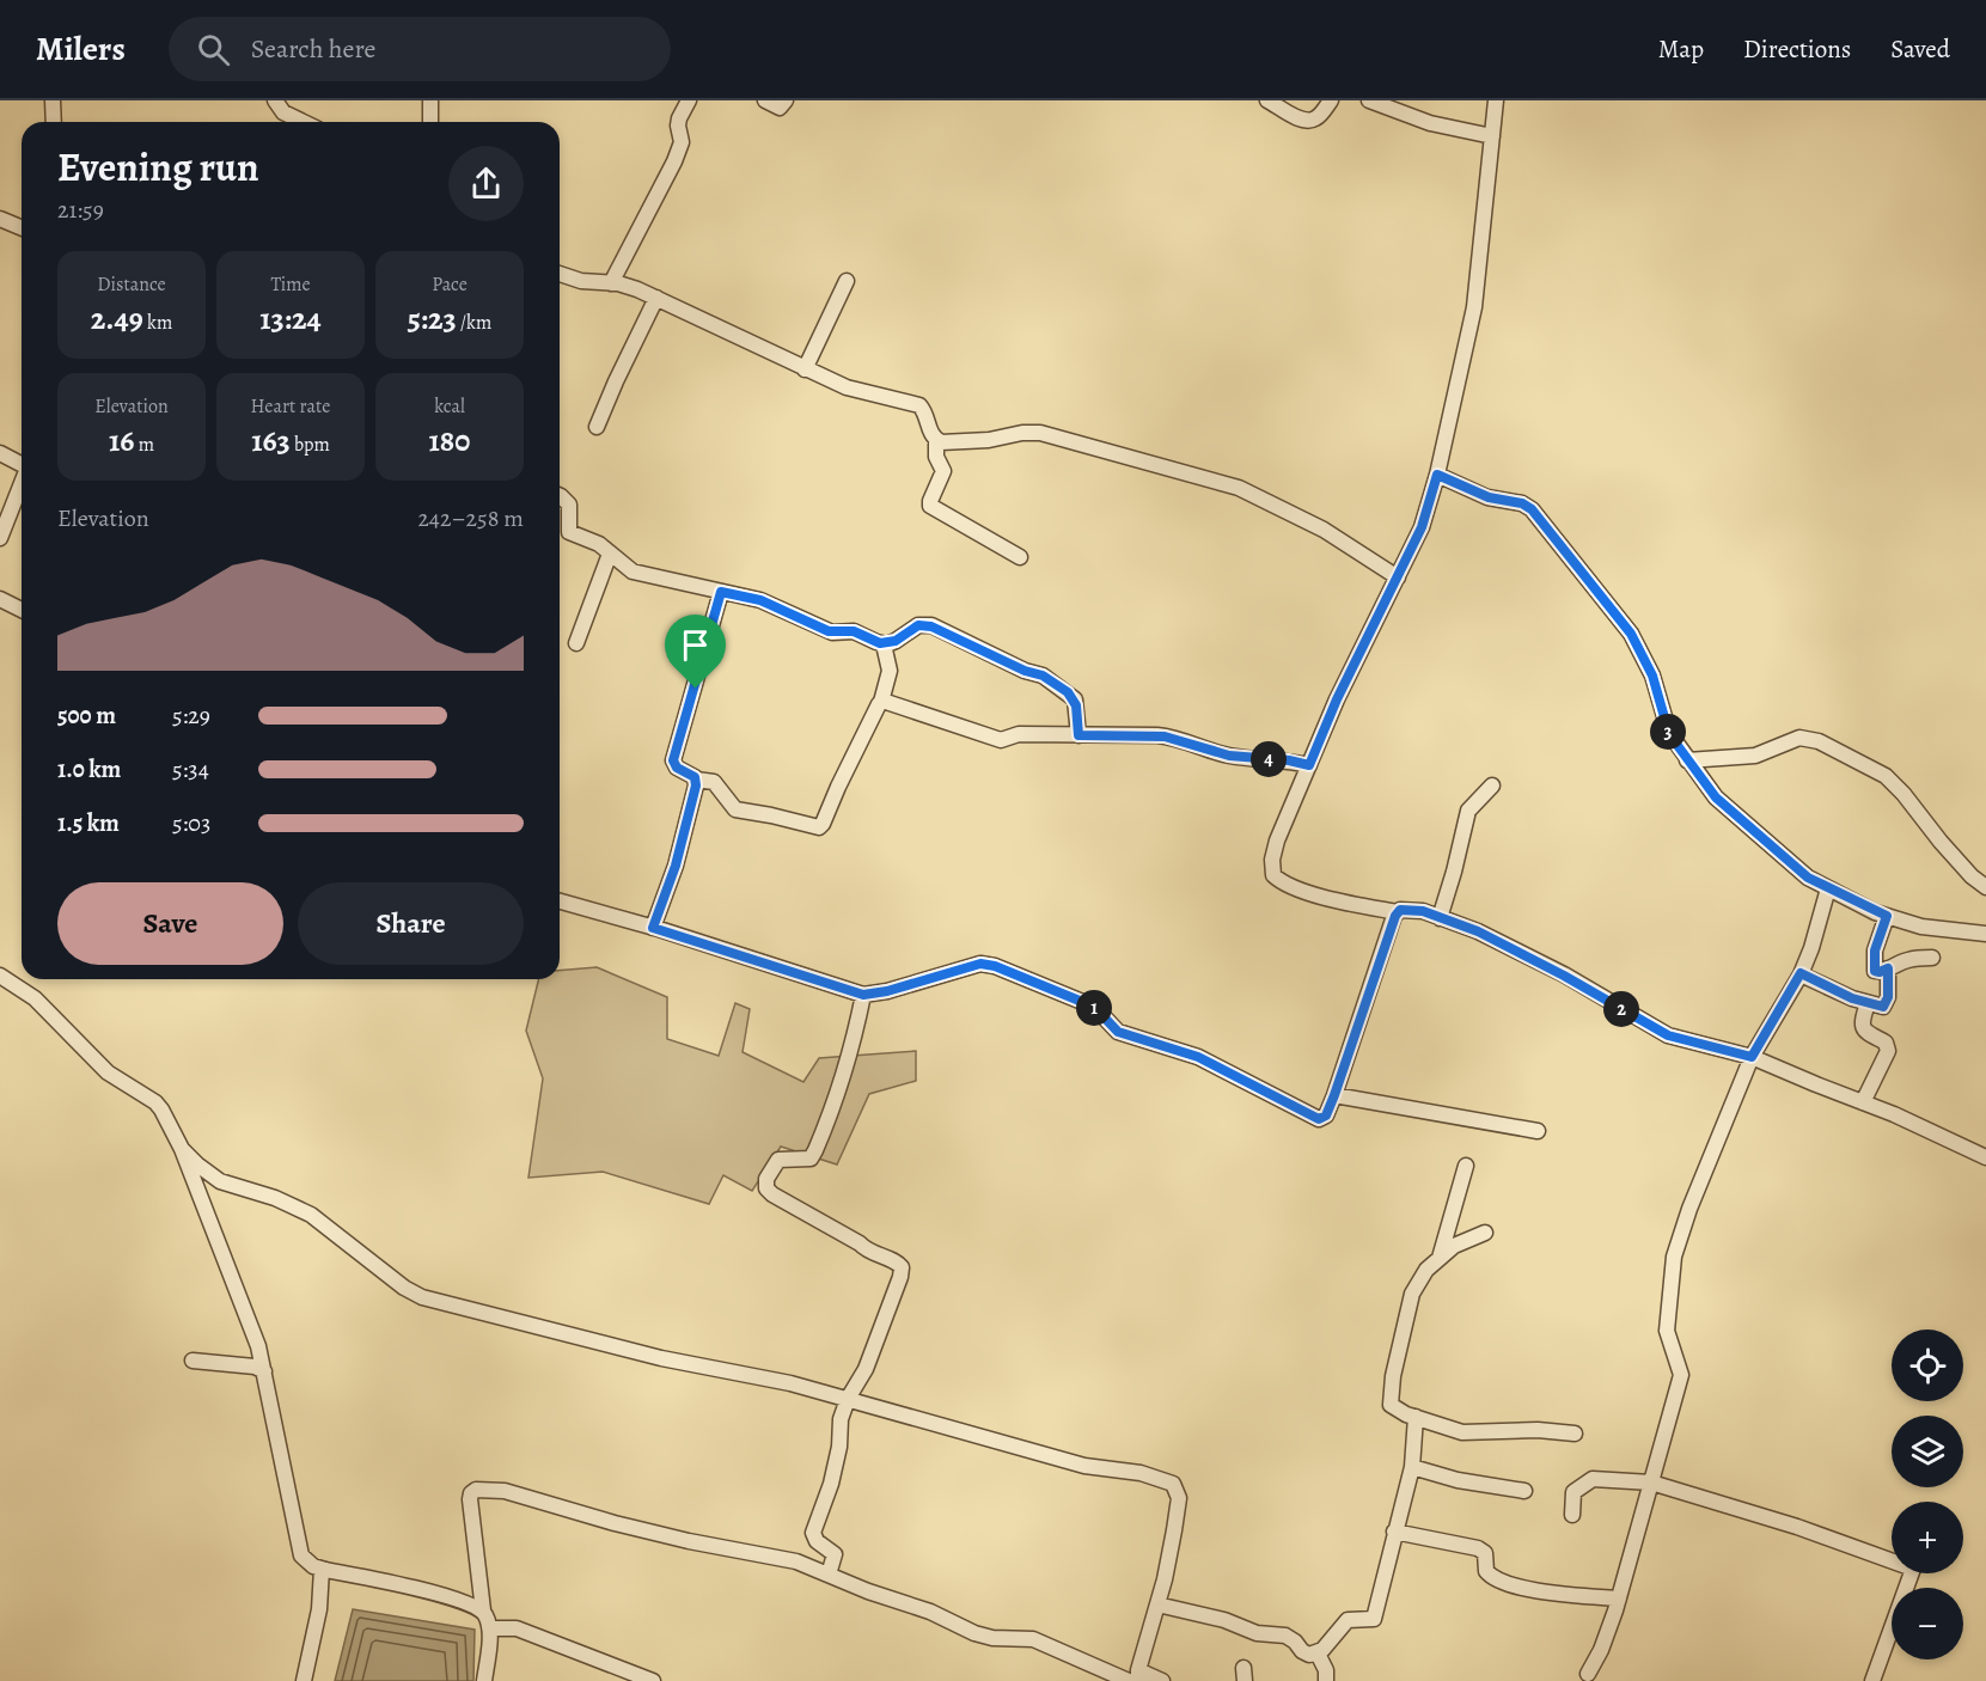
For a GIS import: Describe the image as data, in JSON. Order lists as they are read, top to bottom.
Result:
{
  "page": {
    "header": "Milers",
    "search": "Search here",
    "nav": ["Map", "Directions", "Saved"],
    "heading": ["Evening run", "21:59"],
    "stats": [
      ["Distance", "2.49 km"],
      ["Time", "13:24"],
      ["Pace", "5:23 /km"],
      ["Elevation", "16 m"],
      ["Heart rate", "163 bpm"],
      ["kcal", "180"]
    ],
    "chart": ["Elevation", "242–258 m"],
    "list": [
      {
        "name": "500 m",
        "note": "5:29"
      },
      {
        "name": "1.0 km",
        "note": "5:34"
      },
      {
        "name": "1.5 km",
        "note": "5:03"
      }
    ],
    "pins": [
      "3",
      "4",
      "1",
      "2"
    ],
    "buttons": ["Save", "Share"],
    "map_buttons": ["+", "−"]
  }
}
